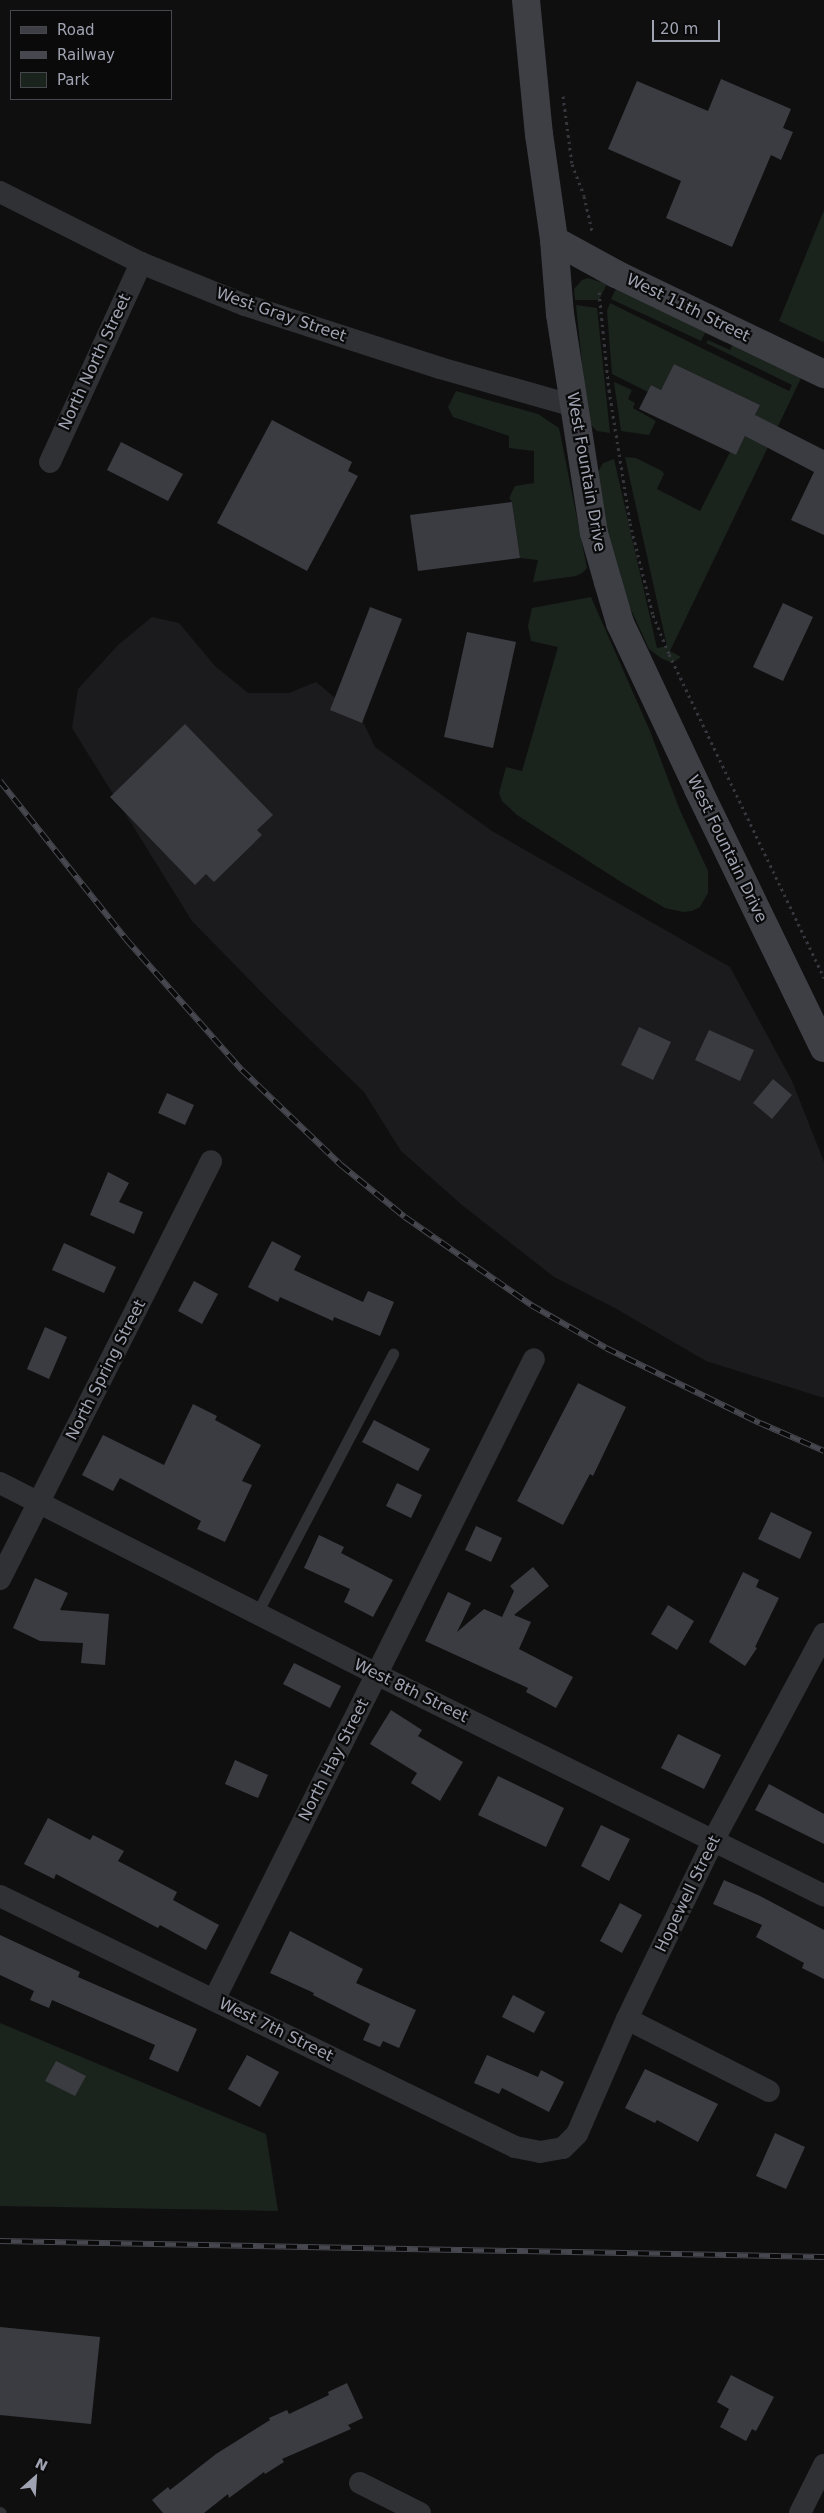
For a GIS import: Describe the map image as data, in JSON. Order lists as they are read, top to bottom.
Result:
{
  "streets": {
    "street": [
      "West 11th Street",
      "West Gray Street",
      "North North Street",
      "West Fountain Drive",
      "North Spring Street",
      "West 8th Street",
      "North Hay Street",
      "Hopewell Street",
      "West 7th Street"
    ]
  },
  "crossings": [
    ["West 11th Street", "West Fountain Drive"],
    ["West Gray Street", "North North Street"],
    ["West Gray Street", "West Fountain Drive"],
    ["North Spring Street", "West 8th Street"],
    ["West 8th Street", "North Hay Street"],
    ["West 8th Street", "Hopewell Street"],
    ["North Hay Street", "West 7th Street"],
    ["Hopewell Street", "West 7th Street"]
  ],
  "legend": ["Road", "Railway", "Park"],
  "scale_bar": "20 m",
  "north": "top right"
}
